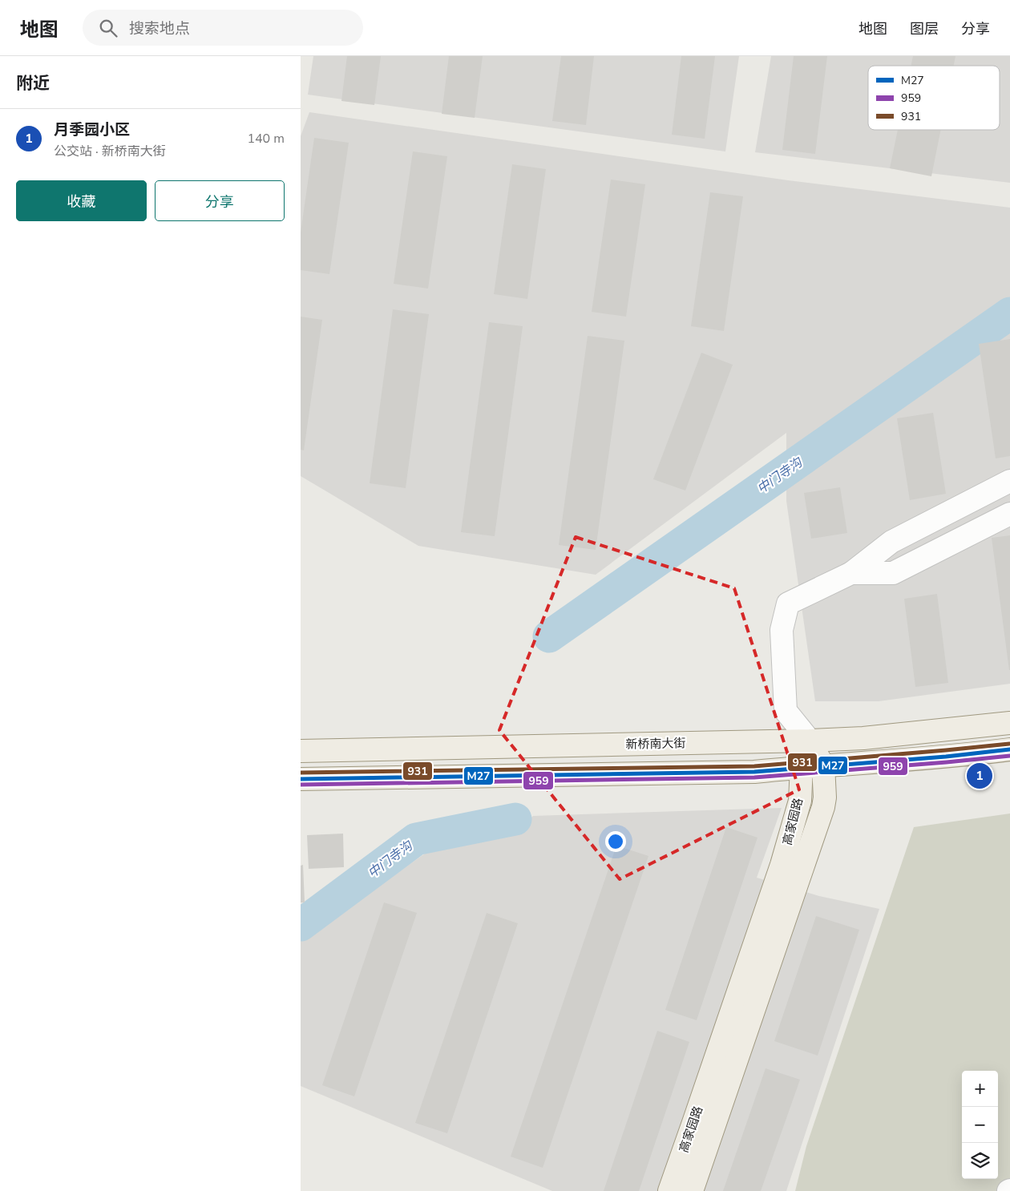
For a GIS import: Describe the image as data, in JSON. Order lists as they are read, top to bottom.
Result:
{
  "streets": {
    "main road": ["新桥南大街", "高家园路"]
  },
  "crossings": [
    ["新桥南大街", "高家园路"]
  ],
  "water": ["中门寺沟"],
  "lines": ["transit line 931", "transit line M27", "transit line 959"],
  "legend": ["M27", "959", "931"],
  "page": {
    "header": "地图",
    "search": "搜索地点",
    "nav": ["地图", "图层", "分享"],
    "heading": "附近",
    "list": [
      {
        "mark": "1",
        "name": "月季园小区",
        "note": "公交站 · 新桥南大街",
        "value": "140 m"
      }
    ],
    "buttons": ["收藏", "分享"],
    "pins": "1",
    "map_buttons": ["+", "−"]
  }
}
